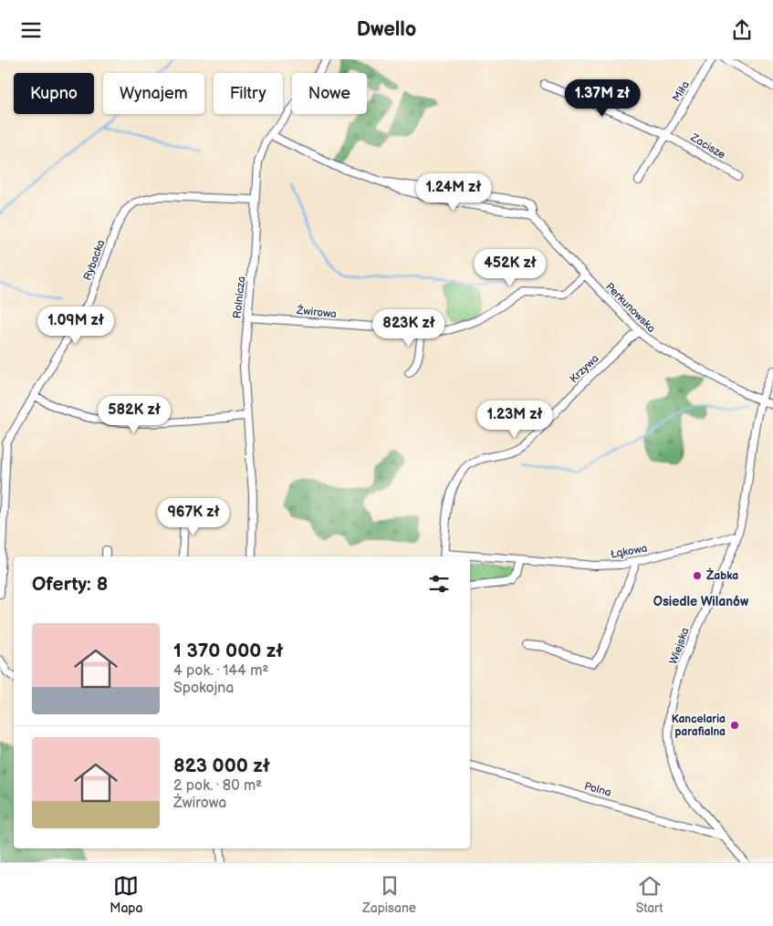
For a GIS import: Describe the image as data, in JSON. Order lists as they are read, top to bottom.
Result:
{
  "streets": {
    "street": [
      "Miła",
      "Zacisze",
      "Rybacka",
      "Rolnicza",
      "Perkunowska",
      "Żwirowa",
      "Krzywa",
      "Łąkowa",
      "Wiejska",
      "Polna"
    ]
  },
  "crossings": [
    ["Miła", "Zacisze"],
    ["Rybacka", "Rolnicza"],
    ["Rolnicza", "Perkunowska"],
    ["Rolnicza", "Żwirowa"],
    ["Perkunowska", "Żwirowa"],
    ["Perkunowska", "Krzywa"],
    ["Perkunowska", "Wiejska"],
    ["Łąkowa", "Wiejska"],
    ["Wiejska", "Polna"]
  ],
  "districts": ["Osiedle Wilanów"],
  "places": ["Żabka", "Kancelaria parafialna"],
  "page": {
    "header": "Dwello",
    "chip": [
      "Kupno",
      "Wynajem",
      "Filtry",
      "Nowe"
    ],
    "price": [
      "1.37M zł",
      "1.24M zł",
      "452K zł",
      "1.09M zł",
      "823K zł",
      "582K zł",
      "1.23M zł",
      "967K zł"
    ],
    "heading": "Oferty: 8",
    "list": [
      {
        "name": "1 370 000 zł",
        "note": "4 pok. · 144 m² · Spokojna"
      },
      {
        "name": "823 000 zł",
        "note": "2 pok. · 80 m² · Żwirowa"
      }
    ],
    "tabs": ["Mapa", "Zapisane", "Start"]
  }
}
